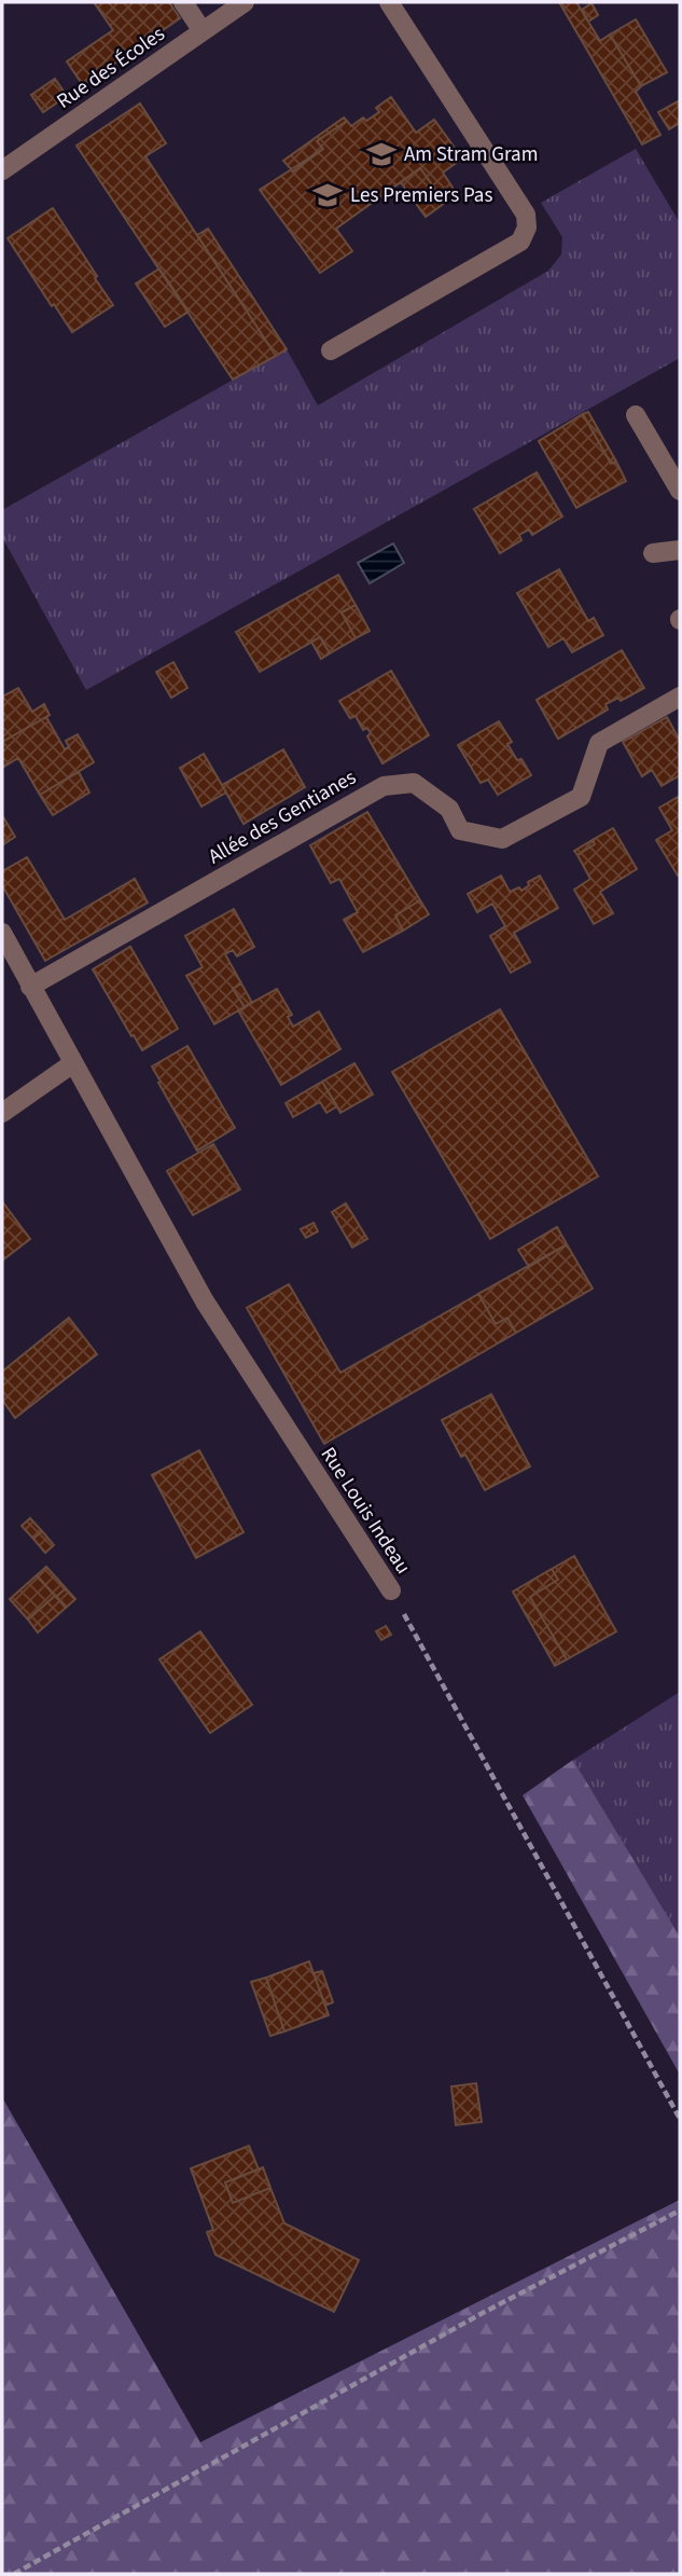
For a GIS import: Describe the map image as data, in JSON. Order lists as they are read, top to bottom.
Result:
{
  "streets": {
    "street": ["Rue des Écoles", "Allée des Gentianes", "Rue Louis Indeau"]
  },
  "crossings": [
    ["Allée des Gentianes", "Rue Louis Indeau"]
  ],
  "places": {
    "school or university": ["Am Stram Gram", "Les Premiers Pas"]
  }
}
